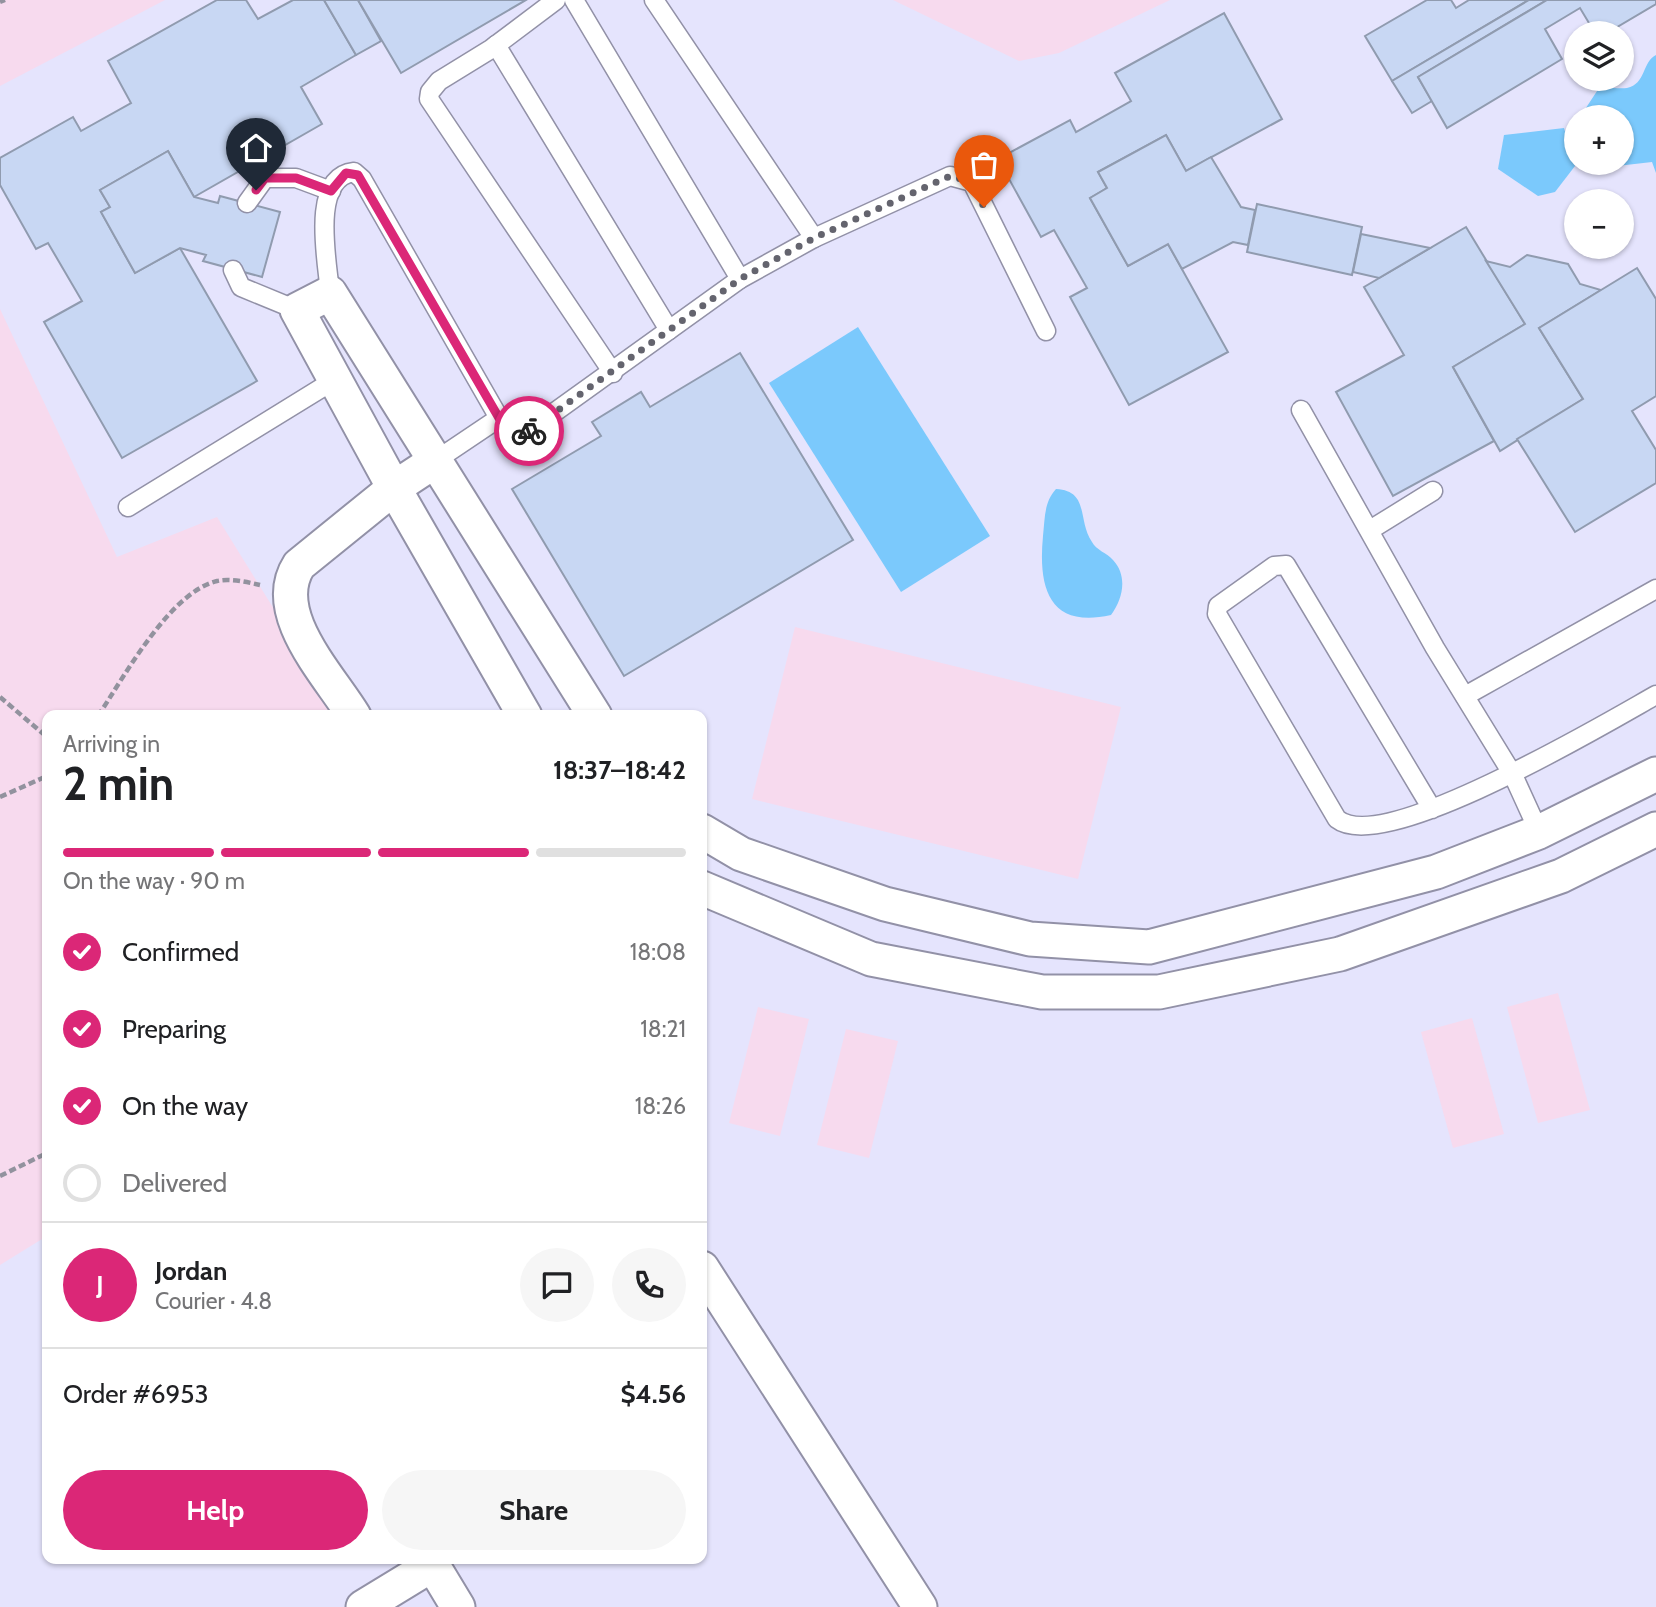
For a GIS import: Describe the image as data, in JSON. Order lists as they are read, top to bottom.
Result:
{
  "page": {
    "map_buttons": ["+", "−"],
    "heading": ["2 min", "Arriving in", "18:37–18:42"],
    "panel": [
      "Jordan",
      "Courier · 4.8",
      "Order #6953",
      "$4.56"
    ],
    "bar": "On the way · 90 m",
    "list": [
      ["Confirmed", "18:08"],
      ["Preparing", "18:21"],
      ["On the way", "18:26"],
      "Delivered"
    ],
    "round": "J",
    "buttons": ["Help", "Share"]
  }
}
